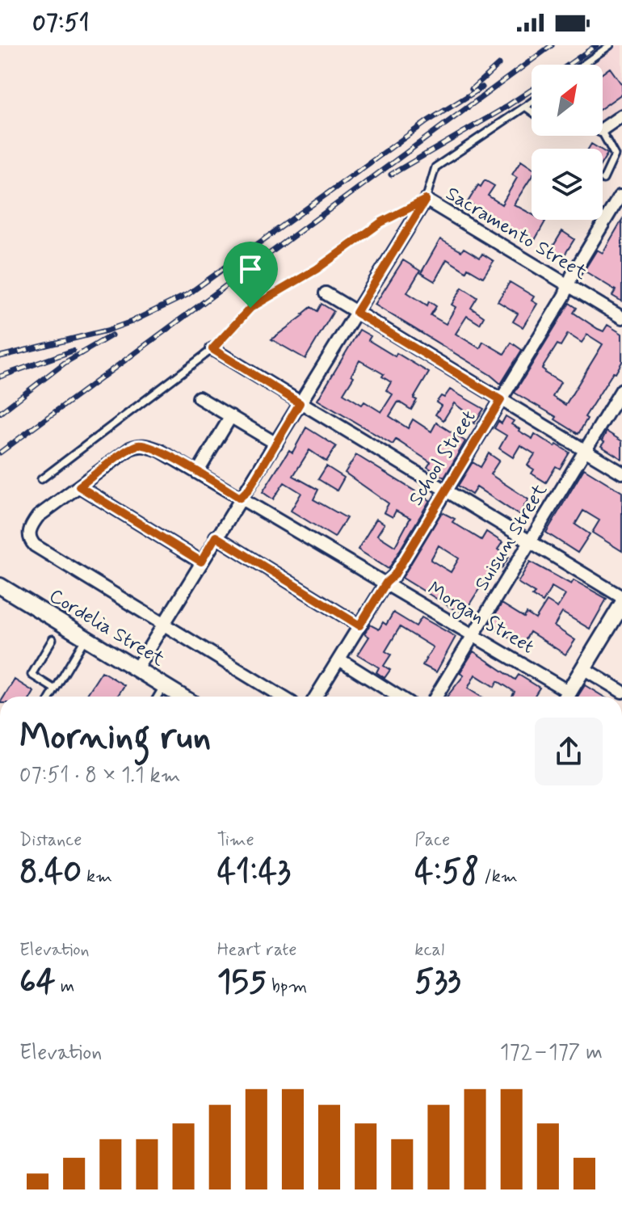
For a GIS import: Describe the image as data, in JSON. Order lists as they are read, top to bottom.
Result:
{
  "streets": {
    "main road": ["Cordelia Street"],
    "street": [
      "Sacramento Street",
      "School Street",
      "Suisun Street",
      "Morgan Street"
    ]
  },
  "crossings": [
    ["Sacramento Street", "School Street"],
    ["School Street", "Morgan Street"],
    ["Suisun Street", "Morgan Street"]
  ],
  "north": "top right",
  "page": {
    "status": "07:51",
    "heading": ["Morning run", "07:51 · 8 × 1.1 km"],
    "stats": [
      ["Distance", "8.40 km"],
      ["Time", "41:43"],
      ["Pace", "4:58 /km"],
      ["Elevation", "64 m"],
      ["Heart rate", "155 bpm"],
      ["kcal", "533"]
    ],
    "chart": ["Elevation", "172–177 m"]
  }
}
